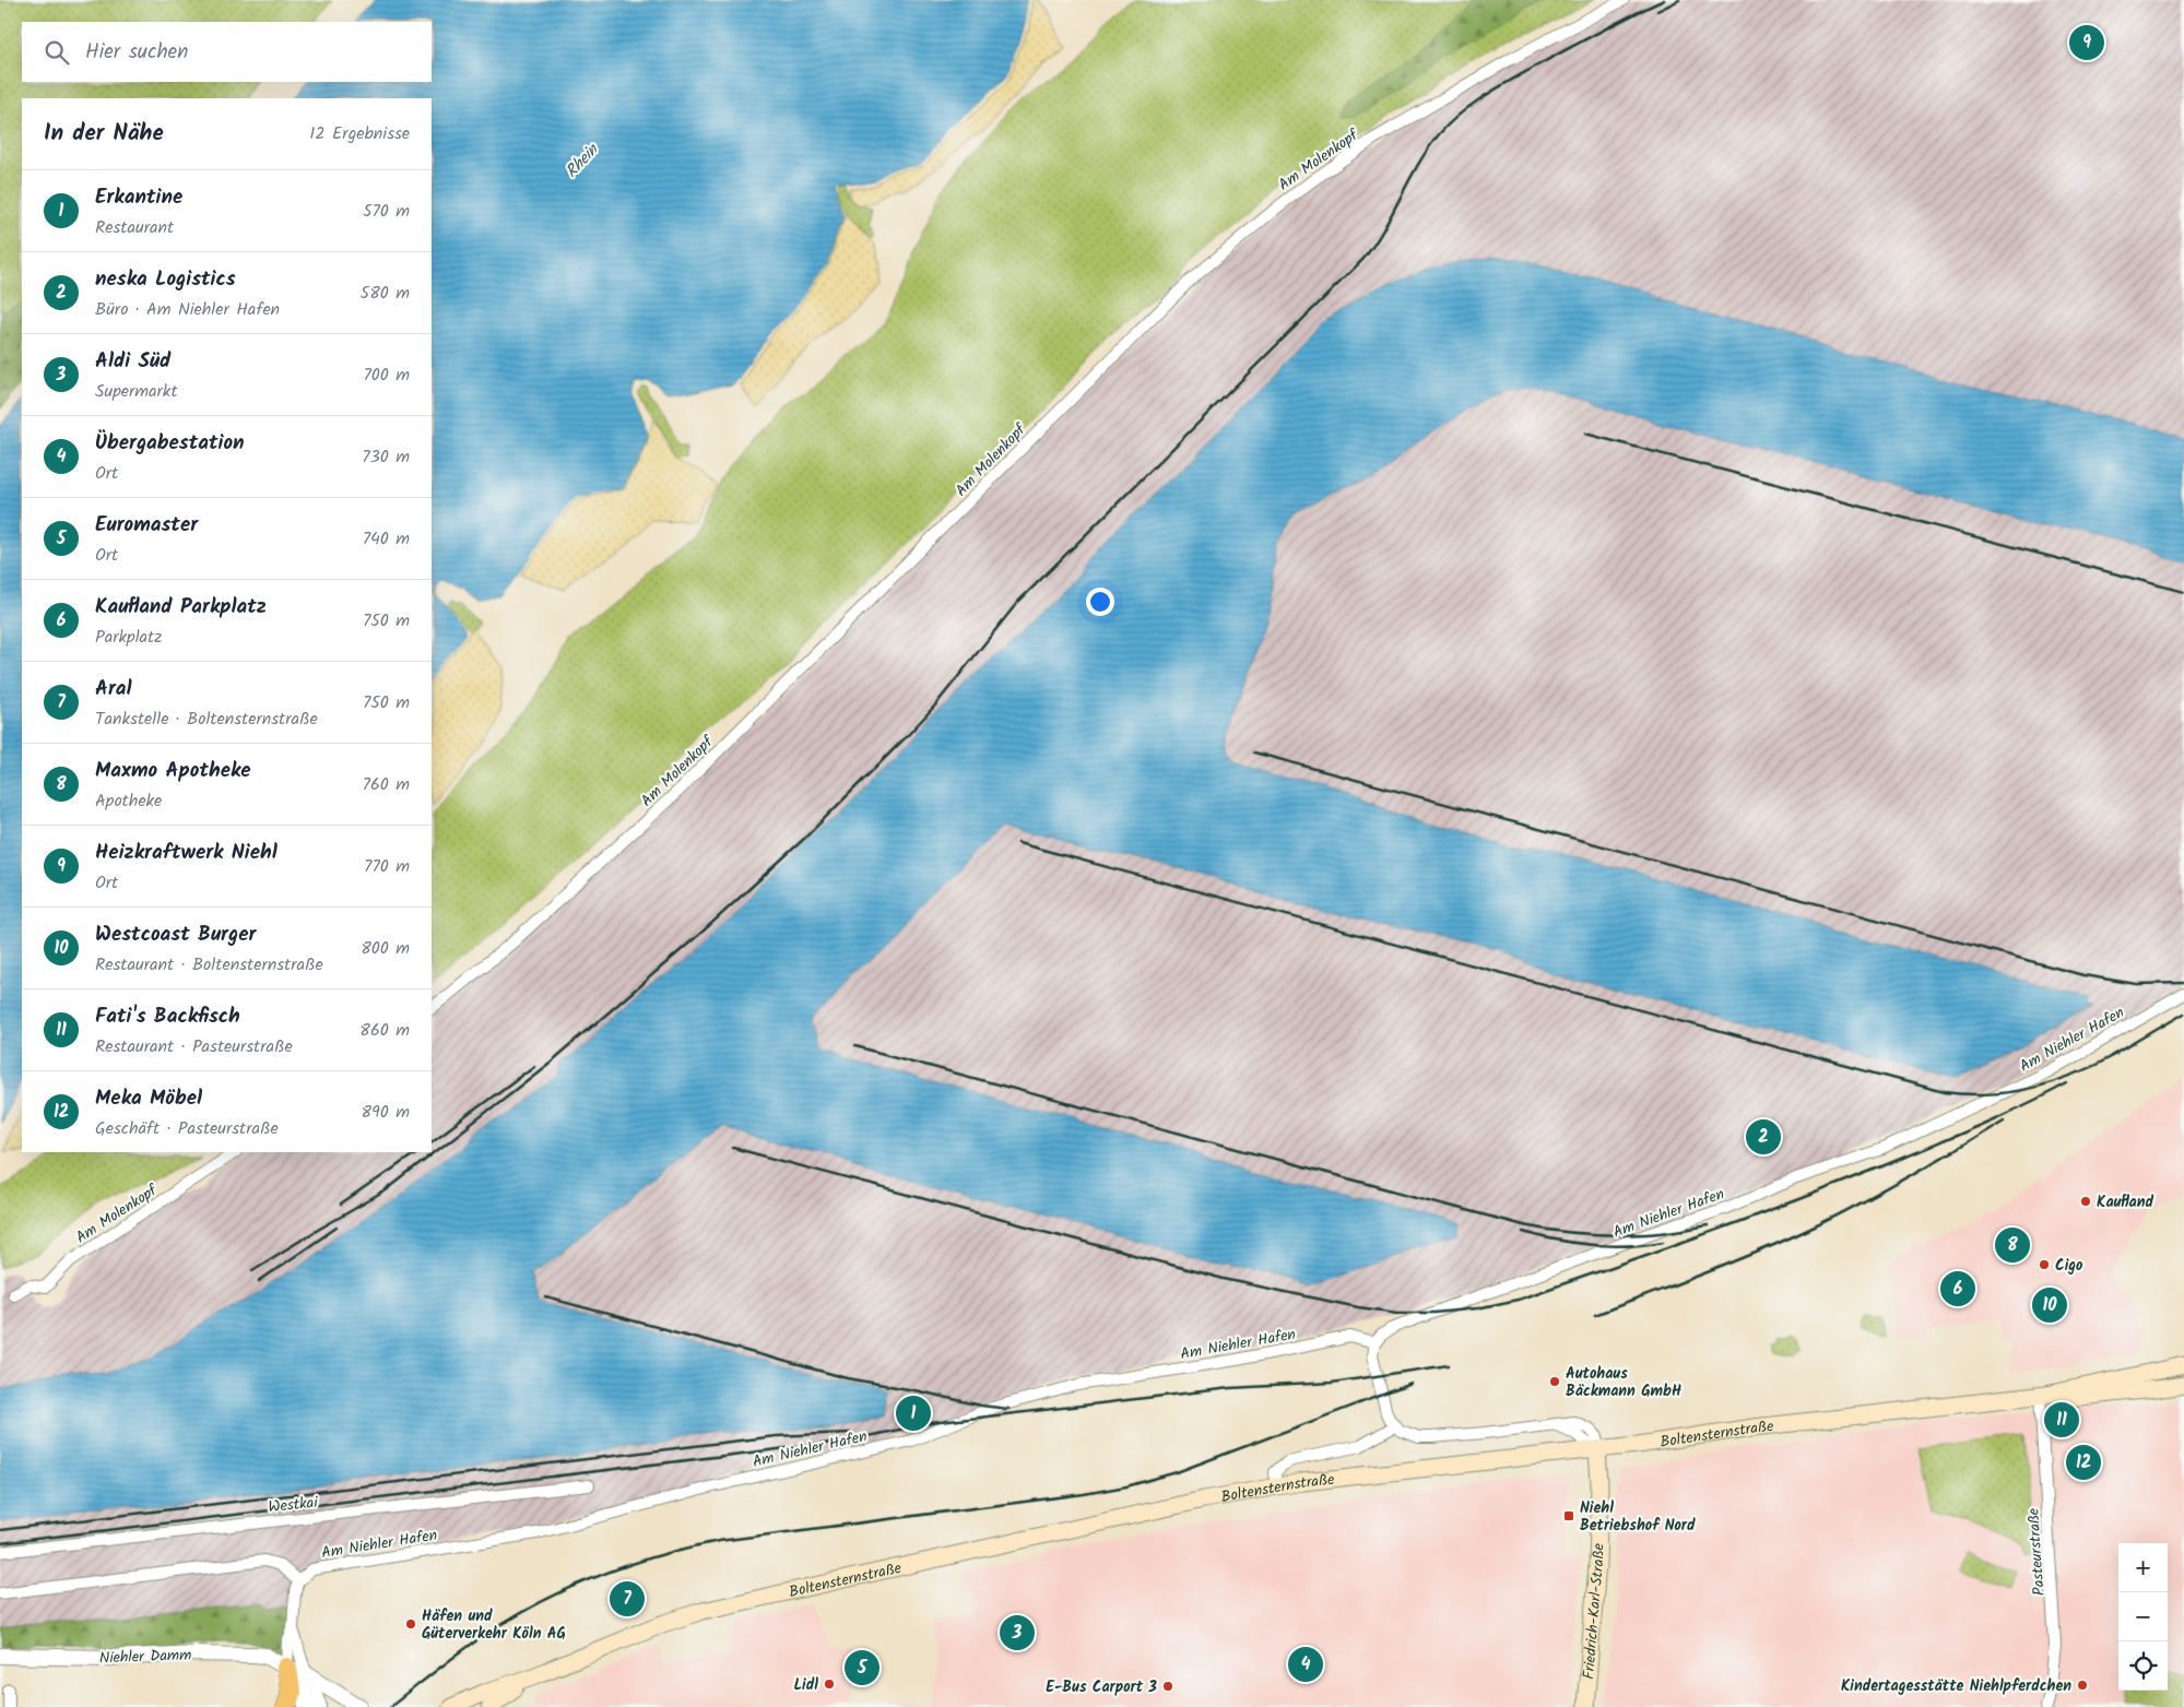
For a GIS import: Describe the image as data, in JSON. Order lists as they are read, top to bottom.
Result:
{
  "streets": {
    "main road": ["Boltensternstraße", "Friedrich-Karl-Straße"],
    "street": [
      "Am Molenkopf",
      "Am Niehler Hafen",
      "Westkai",
      "Pasteurstraße",
      "Niehler Damm"
    ]
  },
  "crossings": [
    ["Boltensternstraße", "Pasteurstraße"],
    ["Boltensternstraße", "Friedrich-Karl-Straße"]
  ],
  "water": ["Rhein"],
  "places": {
    "other": [
      "Kaufland",
      "Cigo",
      "Autohaus Bäckmann GmbH",
      "Häfen und Güterverkehr Köln AG",
      "Lidl",
      "Kindertagesstätte Niehlpferdchen",
      "E-Bus Carport 3"
    ],
    "transit": ["Niehl Betriebshof Nord"]
  },
  "page": {
    "search": "Hier suchen",
    "pins": [
      "9",
      "2",
      "8",
      "6",
      "10",
      "1",
      "11",
      "12",
      "7",
      "3",
      "4",
      "5"
    ],
    "heading": ["In der Nähe", "12 Ergebnisse"],
    "list": [
      {
        "mark": "1",
        "name": "Erkantine",
        "note": "Restaurant",
        "value": "570 m"
      },
      {
        "mark": "2",
        "name": "neska Logistics",
        "note": "Büro · Am Niehler Hafen",
        "value": "580 m"
      },
      {
        "mark": "3",
        "name": "Aldi Süd",
        "note": "Supermarkt",
        "value": "700 m"
      },
      {
        "mark": "4",
        "name": "Übergabestation",
        "note": "Ort",
        "value": "730 m"
      },
      {
        "mark": "5",
        "name": "Euromaster",
        "note": "Ort",
        "value": "740 m"
      },
      {
        "mark": "6",
        "name": "Kaufland Parkplatz",
        "note": "Parkplatz",
        "value": "750 m"
      },
      {
        "mark": "7",
        "name": "Aral",
        "note": "Tankstelle · Boltensternstraße",
        "value": "750 m"
      },
      {
        "mark": "8",
        "name": "Maxmo Apotheke",
        "note": "Apotheke",
        "value": "760 m"
      },
      {
        "mark": "9",
        "name": "Heizkraftwerk Niehl",
        "note": "Ort",
        "value": "770 m"
      },
      {
        "mark": "10",
        "name": "Westcoast Burger",
        "note": "Restaurant · Boltensternstraße",
        "value": "800 m"
      },
      {
        "mark": "11",
        "name": "Fati's Backfisch",
        "note": "Restaurant · Pasteurstraße",
        "value": "860 m"
      },
      {
        "mark": "12",
        "name": "Meka Möbel",
        "note": "Geschäft · Pasteurstraße",
        "value": "890 m"
      }
    ],
    "map_buttons": ["+", "−"]
  }
}
